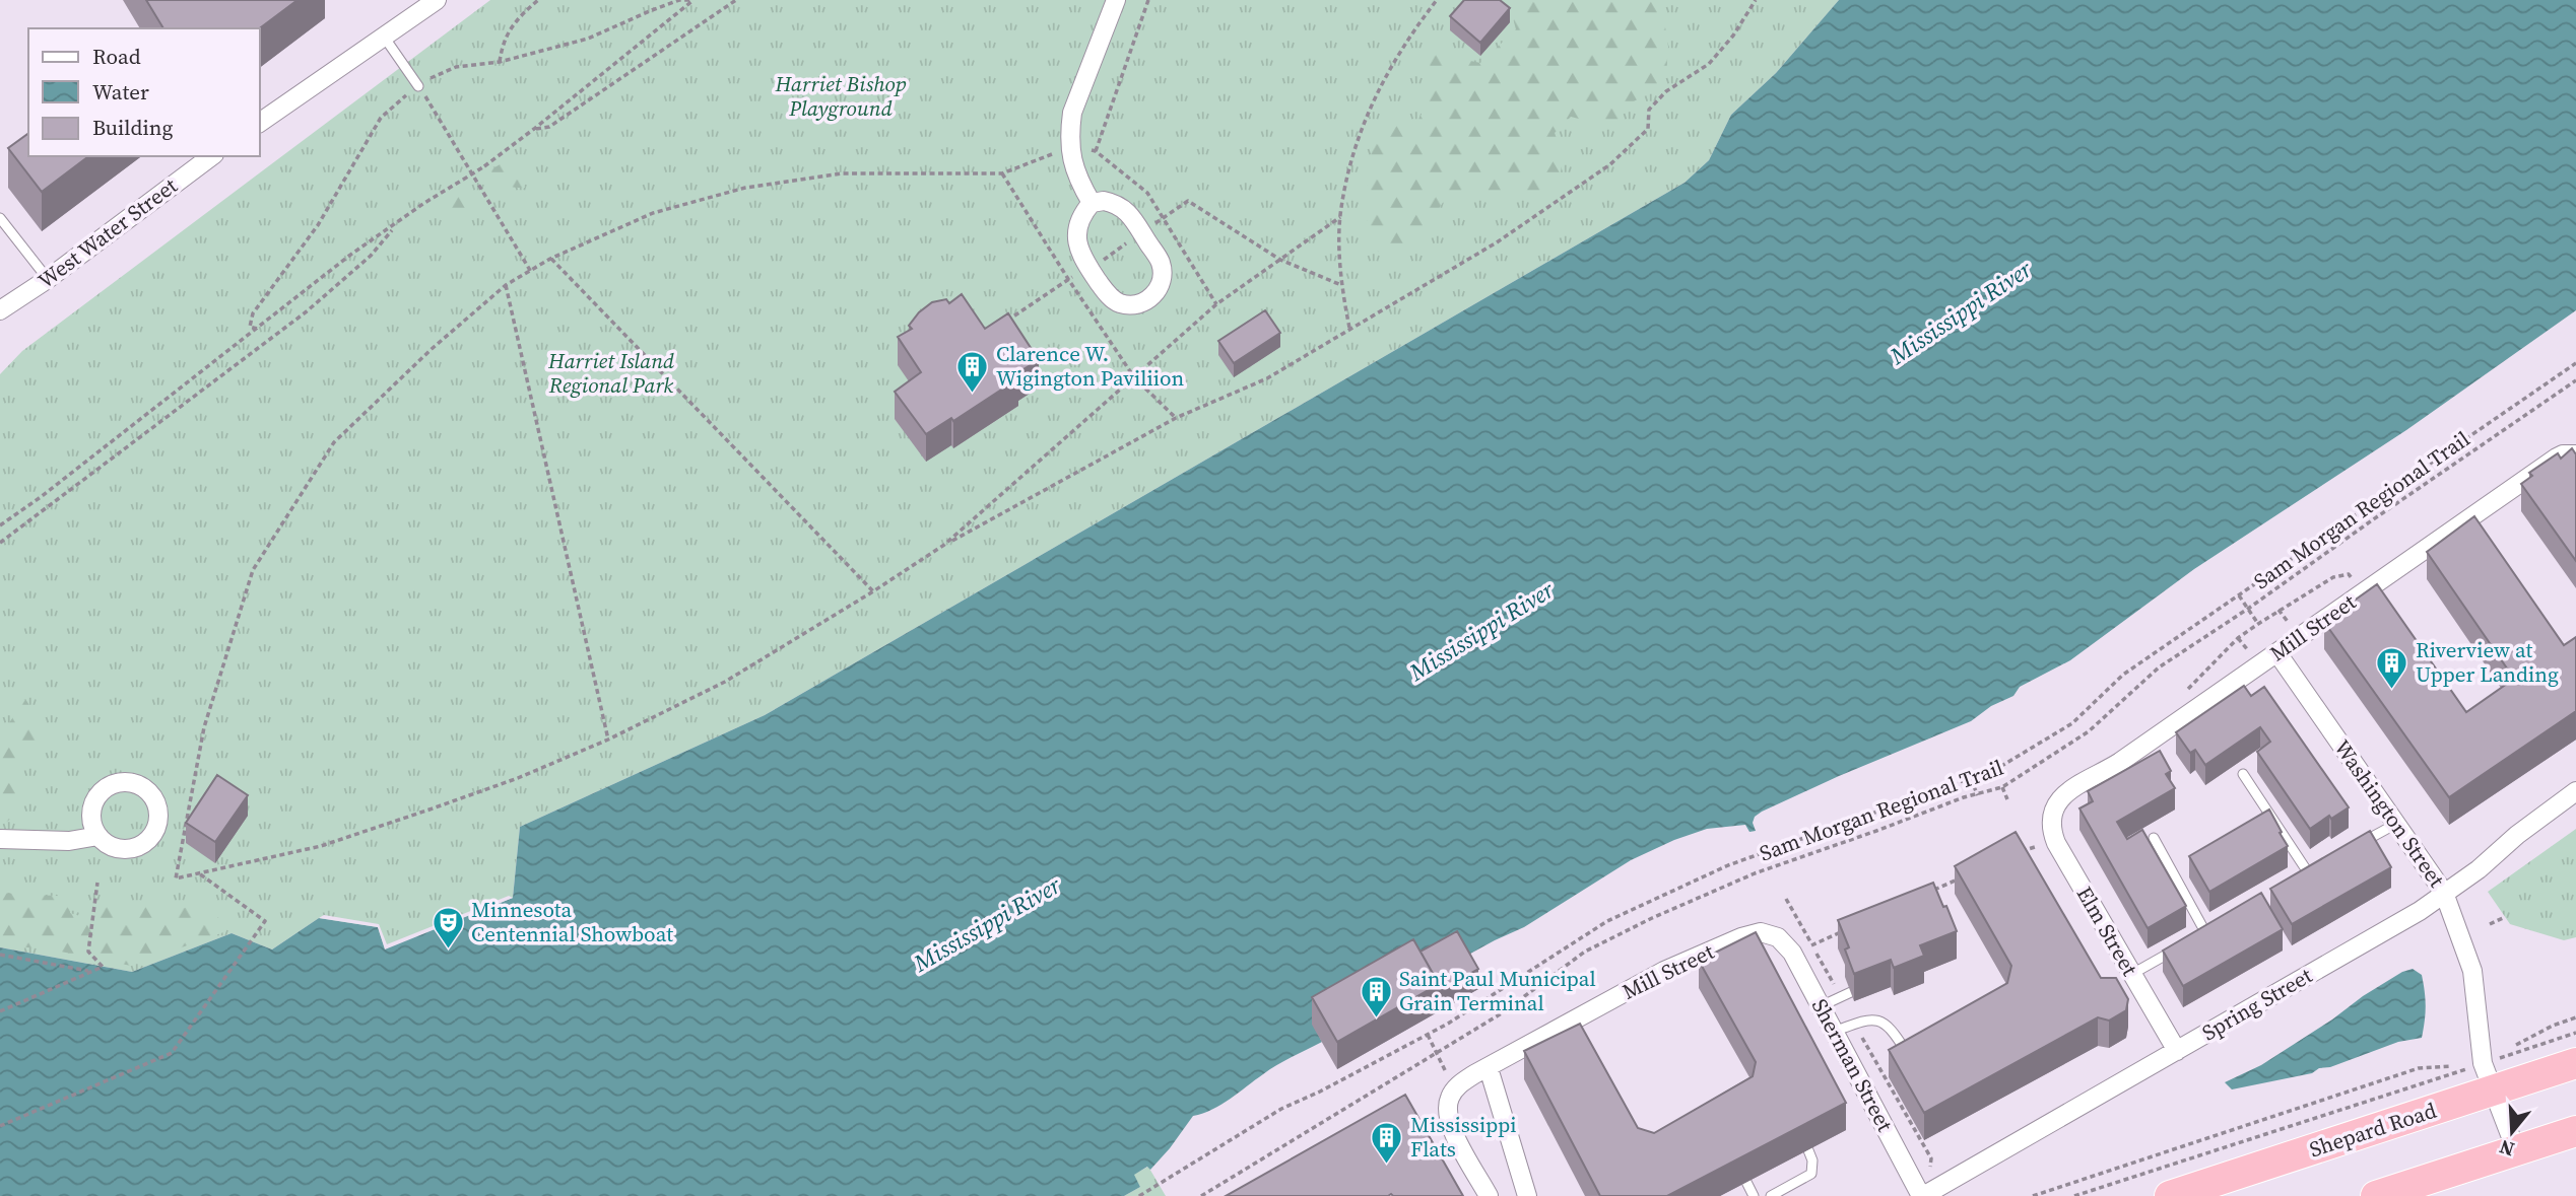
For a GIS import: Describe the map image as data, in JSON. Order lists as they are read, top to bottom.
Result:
{
  "streets": {
    "highway": ["Shepard Road"],
    "street": [
      "West Water Street",
      "Mill Street",
      "Washington Street",
      "Elm Street",
      "Spring Street",
      "Sherman Street"
    ],
    "path": ["Sam Morgan Regional Trail"]
  },
  "crossings": [
    ["Mill Street", "Washington Street"],
    ["Mill Street", "Elm Street"],
    ["Mill Street", "Sherman Street"],
    ["Washington Street", "Spring Street"],
    ["Washington Street", "Shepard Road"],
    ["Elm Street", "Spring Street"],
    ["Spring Street", "Sherman Street"]
  ],
  "water": ["Mississippi River"],
  "parks": ["Harriet Bishop Playground", "Harriet Island Regional Park"],
  "places": {
    "building": [
      "Clarence W. Wigington Paviliion",
      "Riverview at Upper Landing",
      "Saint Paul Municipal Grain Terminal",
      "Mississippi Flats"
    ],
    "theatre": ["Minnesota Centennial Showboat"]
  },
  "legend": ["Road", "Water", "Building"],
  "north": "bottom"
}
